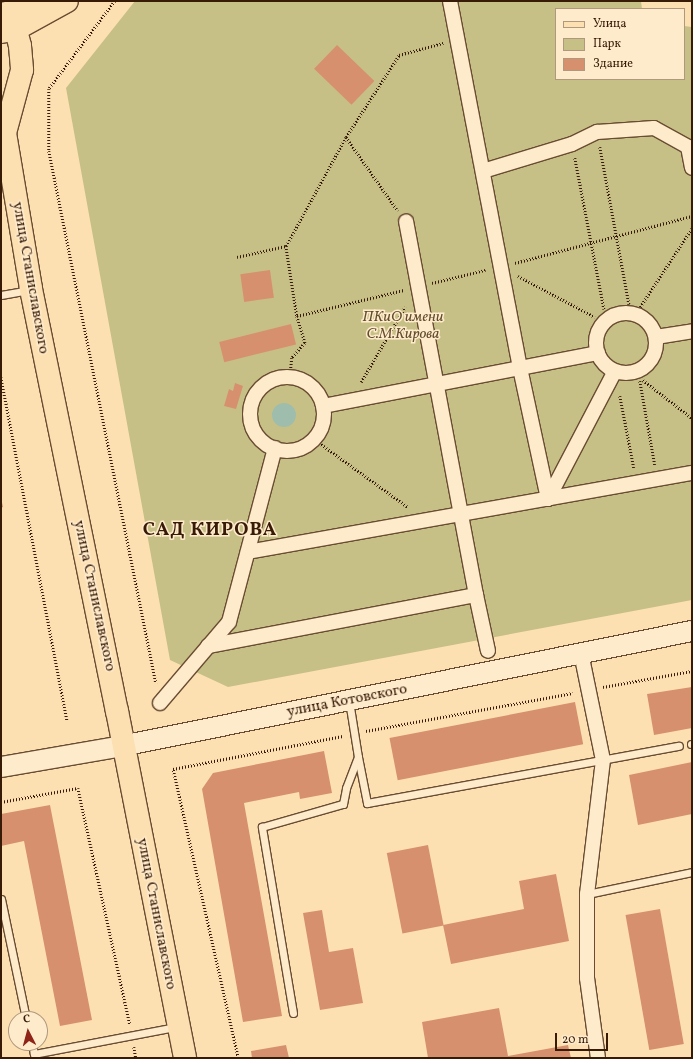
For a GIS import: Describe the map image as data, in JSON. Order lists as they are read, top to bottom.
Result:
{
  "streets": {
    "main road": ["улица Станиславского", "улица Котовского"]
  },
  "crossings": [
    ["улица Станиславского", "улица Котовского"]
  ],
  "districts": ["САД КИРОВА"],
  "parks": ["ПКиО имени С.М.Кирова"],
  "legend": ["Улица", "Парк", "Здание"],
  "scale_bar": "20 m",
  "north": "top"
}
